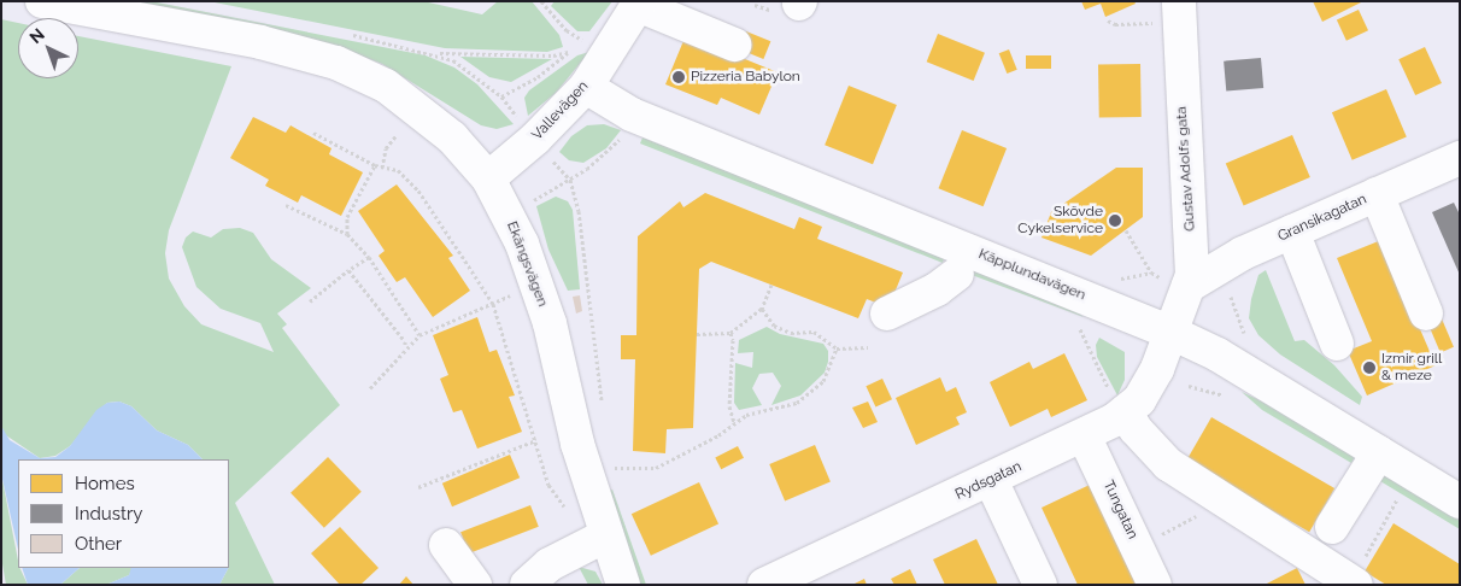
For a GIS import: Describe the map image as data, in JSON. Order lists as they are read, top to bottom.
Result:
{
  "streets": {
    "street": [
      "Vallevägen",
      "Gustav Adolfs gata",
      "Gransikagatan",
      "Ekängsvägen",
      "Käpplundavägen",
      "Rydsgatan",
      "Tungatan"
    ]
  },
  "crossings": [
    ["Vallevägen", "Ekängsvägen"],
    ["Vallevägen", "Käpplundavägen"],
    ["Gustav Adolfs gata", "Gransikagatan"],
    ["Gustav Adolfs gata", "Käpplundavägen"],
    ["Gustav Adolfs gata", "Rydsgatan"],
    ["Käpplundavägen", "Rydsgatan"],
    ["Rydsgatan", "Tungatan"]
  ],
  "places": ["Pizzeria Babylon", "Skövde Cykelservice", "Izmir grill & meze"],
  "legend": ["Homes", "Industry", "Other"],
  "north": "top left"
}
